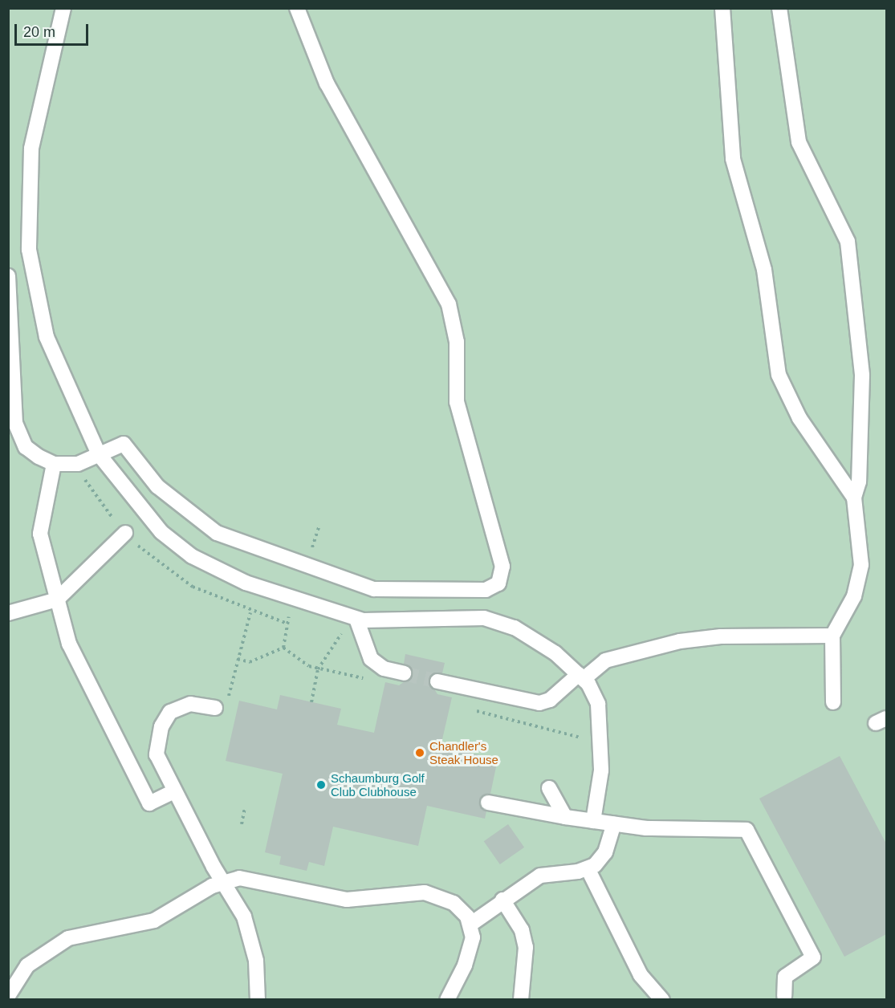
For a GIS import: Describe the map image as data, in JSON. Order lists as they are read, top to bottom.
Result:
{
  "places": ["Chandler's Steak House", "Schaumburg Golf Club Clubhouse"],
  "scale_bar": "20 m"
}
